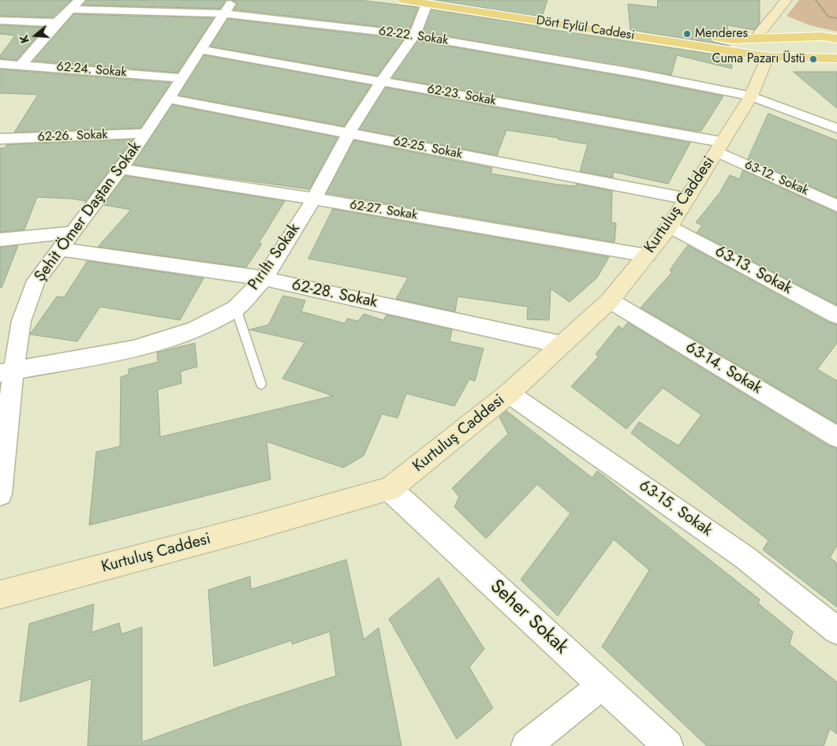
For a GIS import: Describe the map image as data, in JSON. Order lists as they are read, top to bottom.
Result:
{
  "streets": {
    "main road": ["Dört Eylül Caddesi"],
    "street": [
      "62-22. Sokak",
      "62-24. Sokak",
      "62-23. Sokak",
      "62-26. Sokak",
      "62-25. Sokak",
      "63-12. Sokak",
      "Kurtuluş Caddesi",
      "62-27. Sokak",
      "Şehit Ömer Daştan Sokak",
      "Pırıltı Sokak",
      "63-13. Sokak",
      "62-28. Sokak",
      "63-14. Sokak",
      "63-15. Sokak",
      "Seher Sokak"
    ]
  },
  "crossings": [
    ["Dört Eylül Caddesi", "Kurtuluş Caddesi"],
    ["Dört Eylül Caddesi", "Pırıltı Sokak"],
    ["62-22. Sokak", "Kurtuluş Caddesi"],
    ["62-22. Sokak", "Şehit Ömer Daştan Sokak"],
    ["62-22. Sokak", "Pırıltı Sokak"],
    ["62-24. Sokak", "Şehit Ömer Daştan Sokak"],
    ["62-23. Sokak", "63-12. Sokak"],
    ["62-23. Sokak", "Kurtuluş Caddesi"],
    ["62-23. Sokak", "Şehit Ömer Daştan Sokak"],
    ["62-23. Sokak", "Pırıltı Sokak"],
    ["62-26. Sokak", "Şehit Ömer Daştan Sokak"],
    ["62-25. Sokak", "Kurtuluş Caddesi"],
    ["62-25. Sokak", "Şehit Ömer Daştan Sokak"],
    ["62-25. Sokak", "Pırıltı Sokak"],
    ["63-12. Sokak", "Kurtuluş Caddesi"],
    ["Kurtuluş Caddesi", "62-27. Sokak"],
    ["Kurtuluş Caddesi", "63-13. Sokak"],
    ["Kurtuluş Caddesi", "62-28. Sokak"],
    ["Kurtuluş Caddesi", "63-14. Sokak"],
    ["Kurtuluş Caddesi", "63-15. Sokak"],
    ["Kurtuluş Caddesi", "Seher Sokak"],
    ["62-27. Sokak", "Şehit Ömer Daştan Sokak"],
    ["62-27. Sokak", "Pırıltı Sokak"],
    ["Şehit Ömer Daştan Sokak", "Pırıltı Sokak"],
    ["Şehit Ömer Daştan Sokak", "62-28. Sokak"],
    ["Pırıltı Sokak", "62-28. Sokak"]
  ],
  "places": ["Menderes", "Cuma Pazarı Üstü"],
  "north": "left"
}
